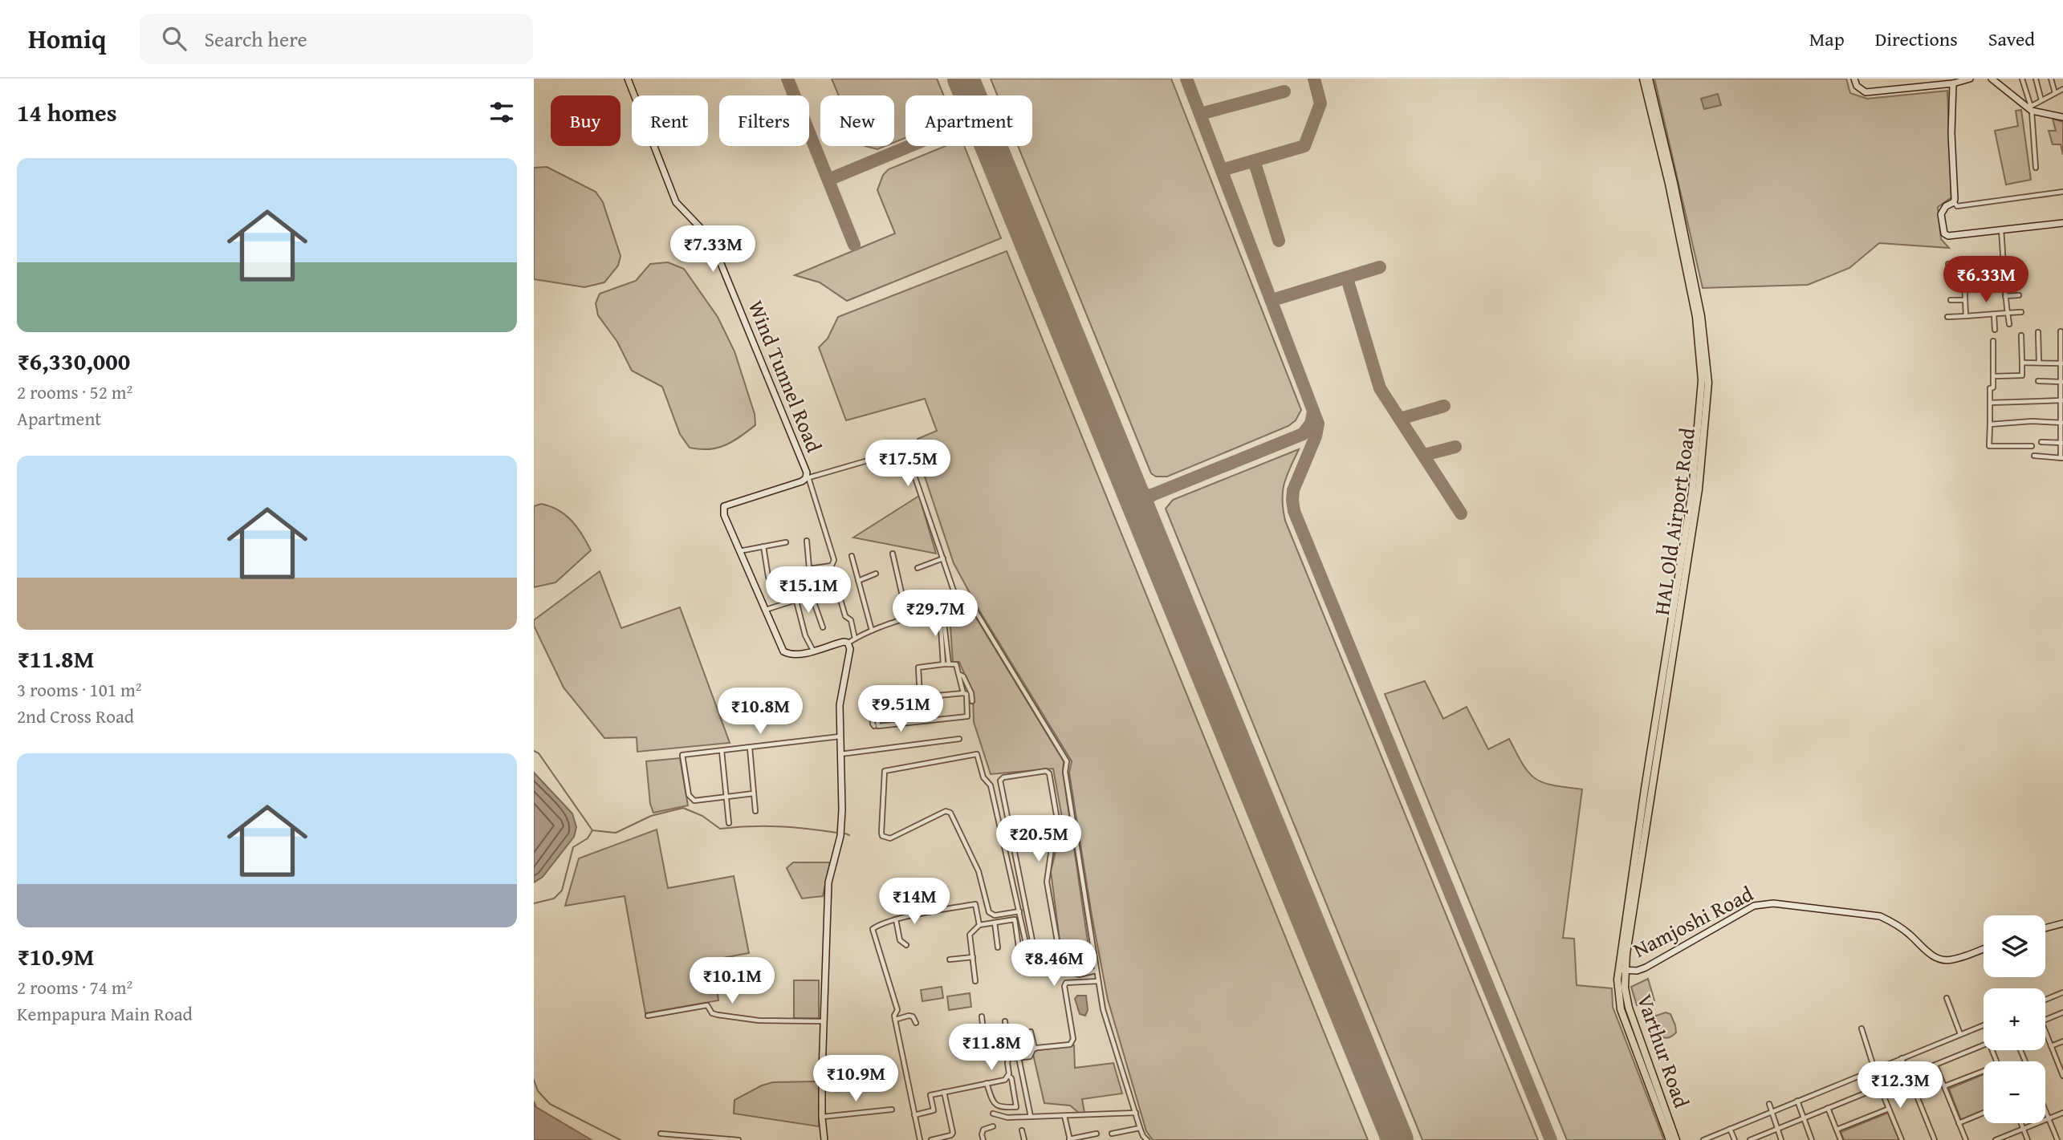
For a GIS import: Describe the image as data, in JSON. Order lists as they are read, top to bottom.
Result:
{
  "streets": {
    "main road": ["HAL Old Airport Road", "Varthur Road"],
    "street": ["Wind Tunnel Road", "Namjoshi Road"]
  },
  "crossings": [
    ["HAL Old Airport Road", "Namjoshi Road"],
    ["HAL Old Airport Road", "Varthur Road"],
    ["Namjoshi Road", "Varthur Road"]
  ],
  "page": {
    "header": "Homiq",
    "search": "Search here",
    "nav": ["Map", "Directions", "Saved"],
    "heading": "14 homes",
    "chip": [
      "Buy",
      "Rent",
      "Filters",
      "New",
      "Apartment"
    ],
    "list": [
      {
        "name": "₹6,330,000",
        "note": "2 rooms · 52 m² · Apartment"
      },
      {
        "name": "₹11.8M",
        "note": "3 rooms · 101 m² · 2nd Cross Road"
      },
      {
        "name": "₹10.9M",
        "note": "2 rooms · 74 m² · Kempapura Main Road"
      }
    ],
    "price": [
      "₹7.33M",
      "₹6.33M",
      "₹17.5M",
      "₹15.1M",
      "₹29.7M",
      "₹9.51M",
      "₹10.8M",
      "₹20.5M",
      "₹14M",
      "₹8.46M",
      "₹10.1M",
      "₹11.8M",
      "₹10.9M",
      "₹12.3M"
    ],
    "map_buttons": ["+", "−"]
  }
}
